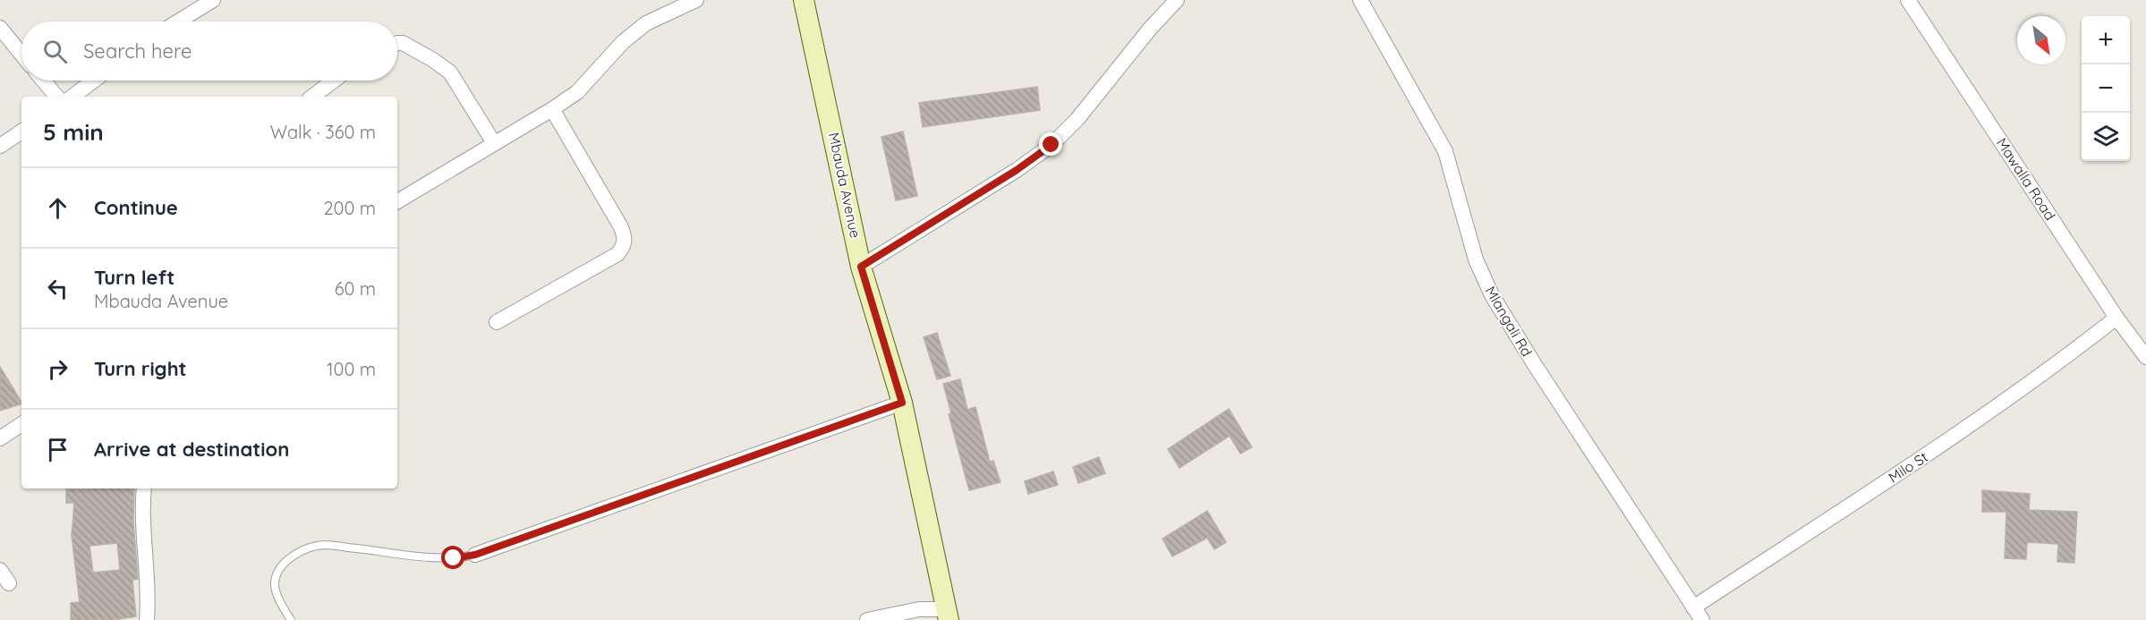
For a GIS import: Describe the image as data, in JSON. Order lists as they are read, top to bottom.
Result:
{
  "streets": {
    "street": [
      "Mawalla Road",
      "Mbauda Avenue",
      "Mlangali Rd",
      "Milo St"
    ]
  },
  "crossings": [
    ["Mawalla Road", "Milo St"],
    ["Mlangali Rd", "Milo St"]
  ],
  "north": "bottom right",
  "page": {
    "map_buttons": ["+", "−"],
    "search": "Search here",
    "heading": ["5 min", "Walk · 360 m"],
    "list": [
      ["Continue", "200 m"],
      ["Turn left", "Mbauda Avenue", "60 m"],
      ["Turn right", "100 m"],
      "Arrive at destination"
    ]
  }
}
